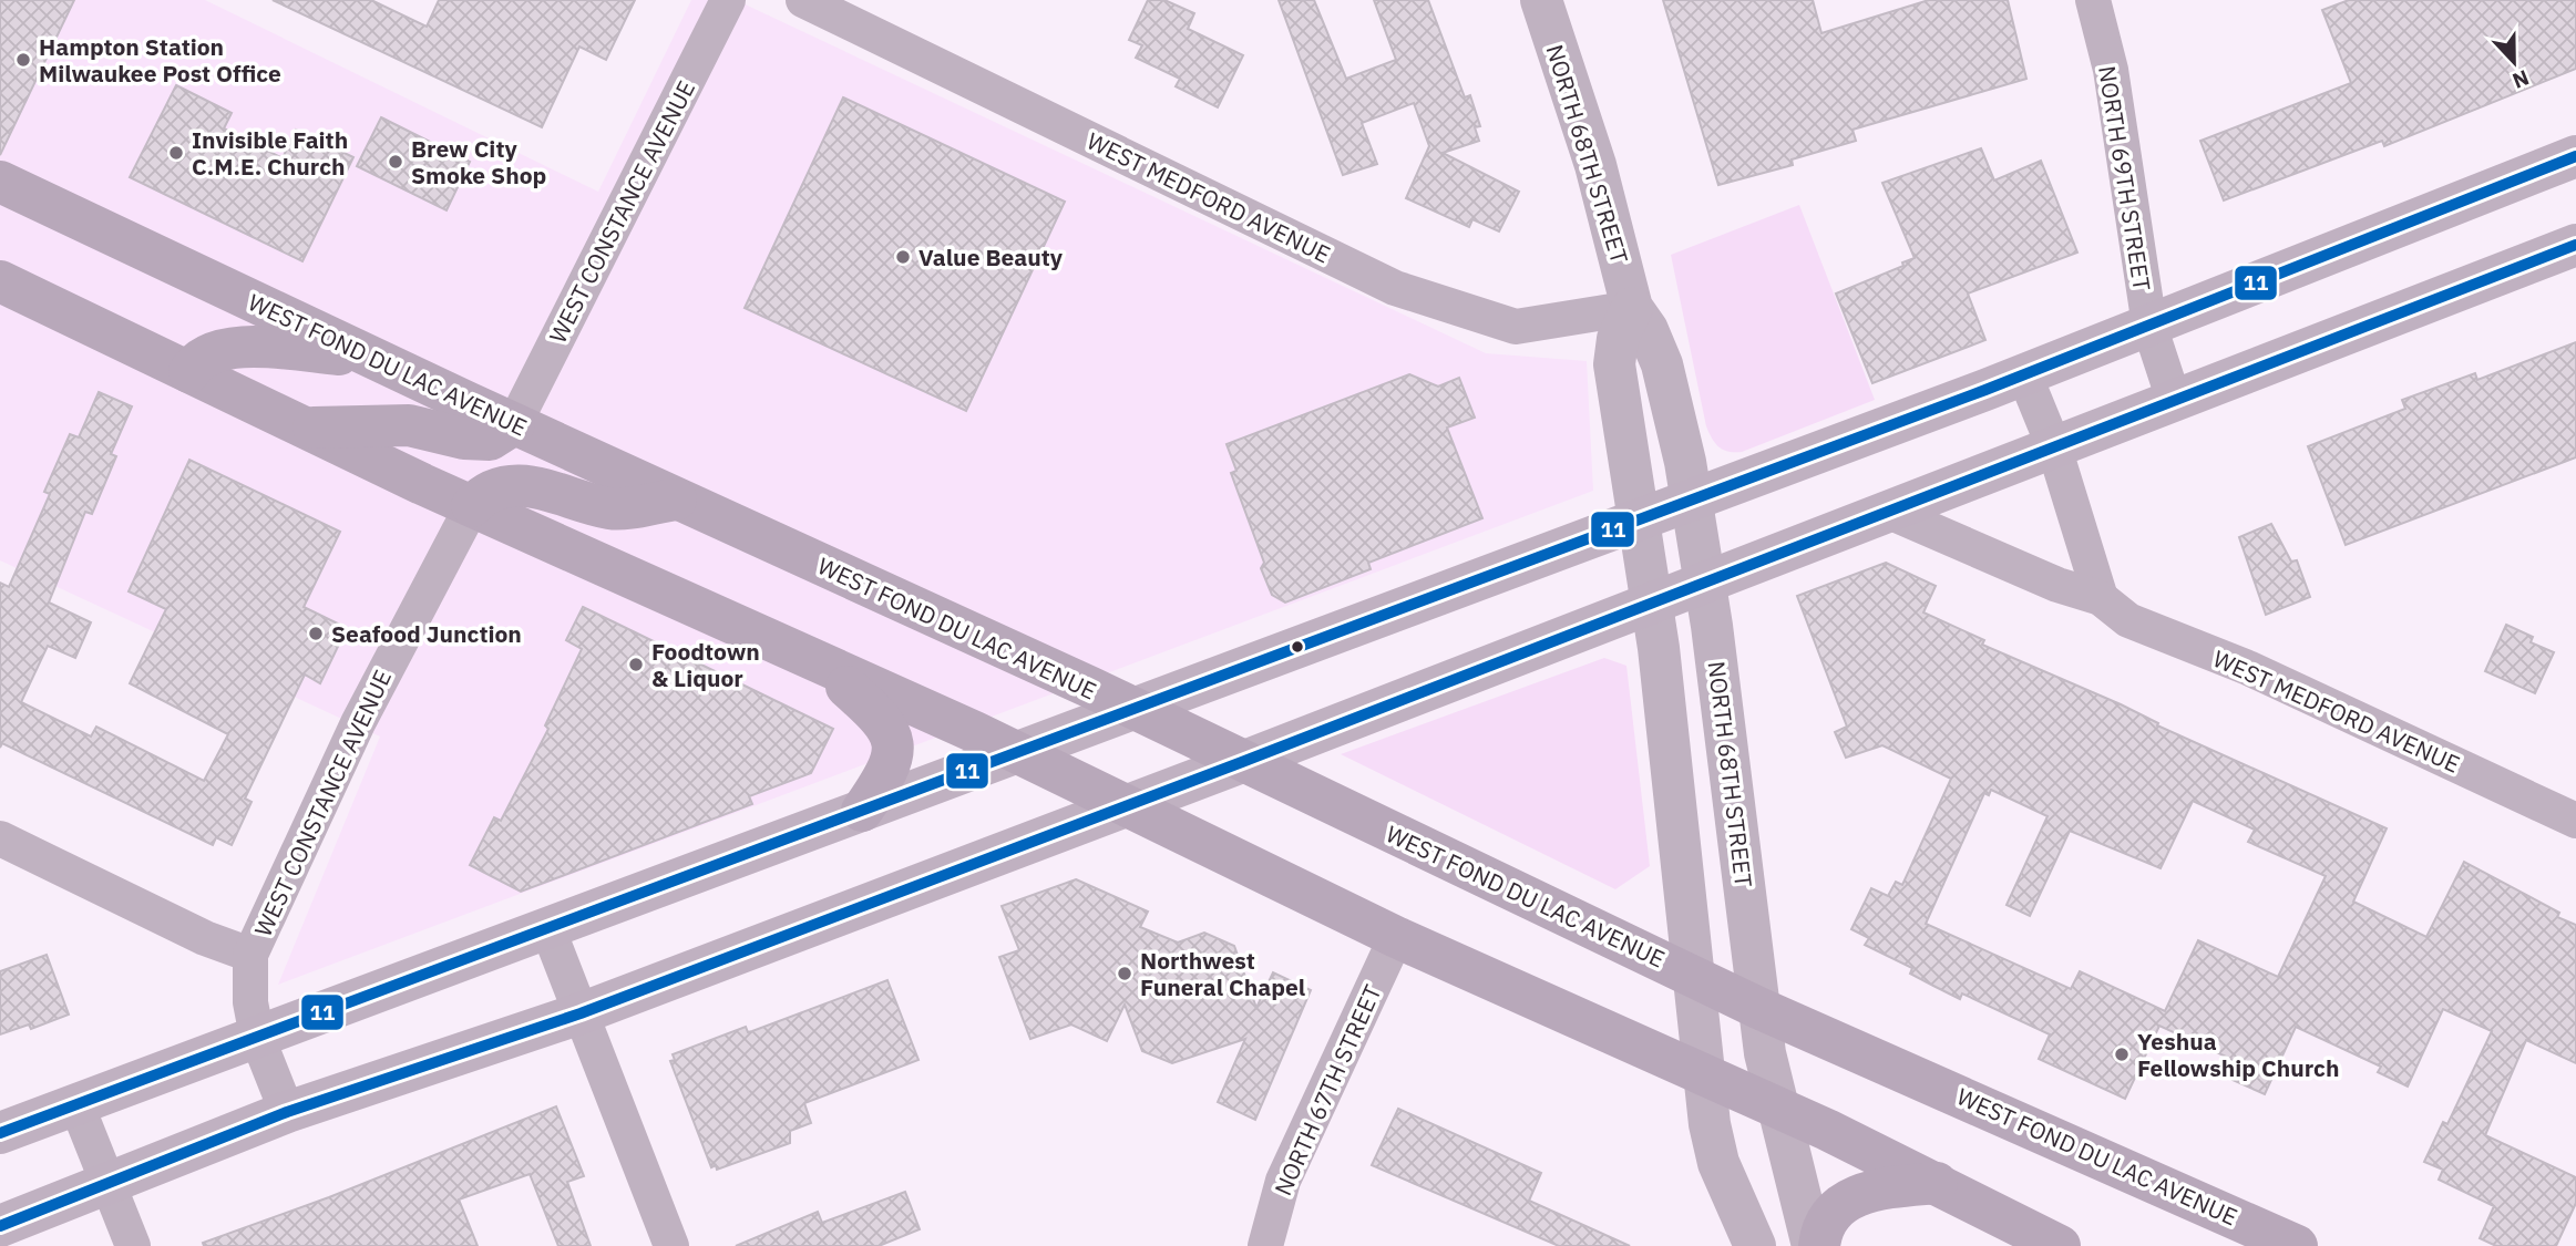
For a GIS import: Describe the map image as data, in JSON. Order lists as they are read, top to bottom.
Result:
{
  "streets": {
    "main road": ["WEST FOND DU LAC AVENUE"],
    "street": [
      "NORTH 68TH STREET",
      "NORTH 69TH STREET",
      "WEST MEDFORD AVENUE",
      "WEST CONSTANCE AVENUE",
      "NORTH 67TH STREET"
    ]
  },
  "crossings": [
    ["NORTH 68TH STREET", "WEST MEDFORD AVENUE"],
    ["NORTH 68TH STREET", "WEST FOND DU LAC AVENUE"],
    ["WEST CONSTANCE AVENUE", "WEST FOND DU LAC AVENUE"]
  ],
  "places": [
    "Hampton Station Milwaukee Post Office",
    "Invisible Faith C.M.E. Church",
    "Brew City Smoke Shop",
    "Value Beauty",
    "Seafood Junction",
    "Foodtown & Liquor",
    "Northwest Funeral Chapel",
    "Yeshua Fellowship Church"
  ],
  "lines": ["transit line 11"],
  "north": "bottom"
}
